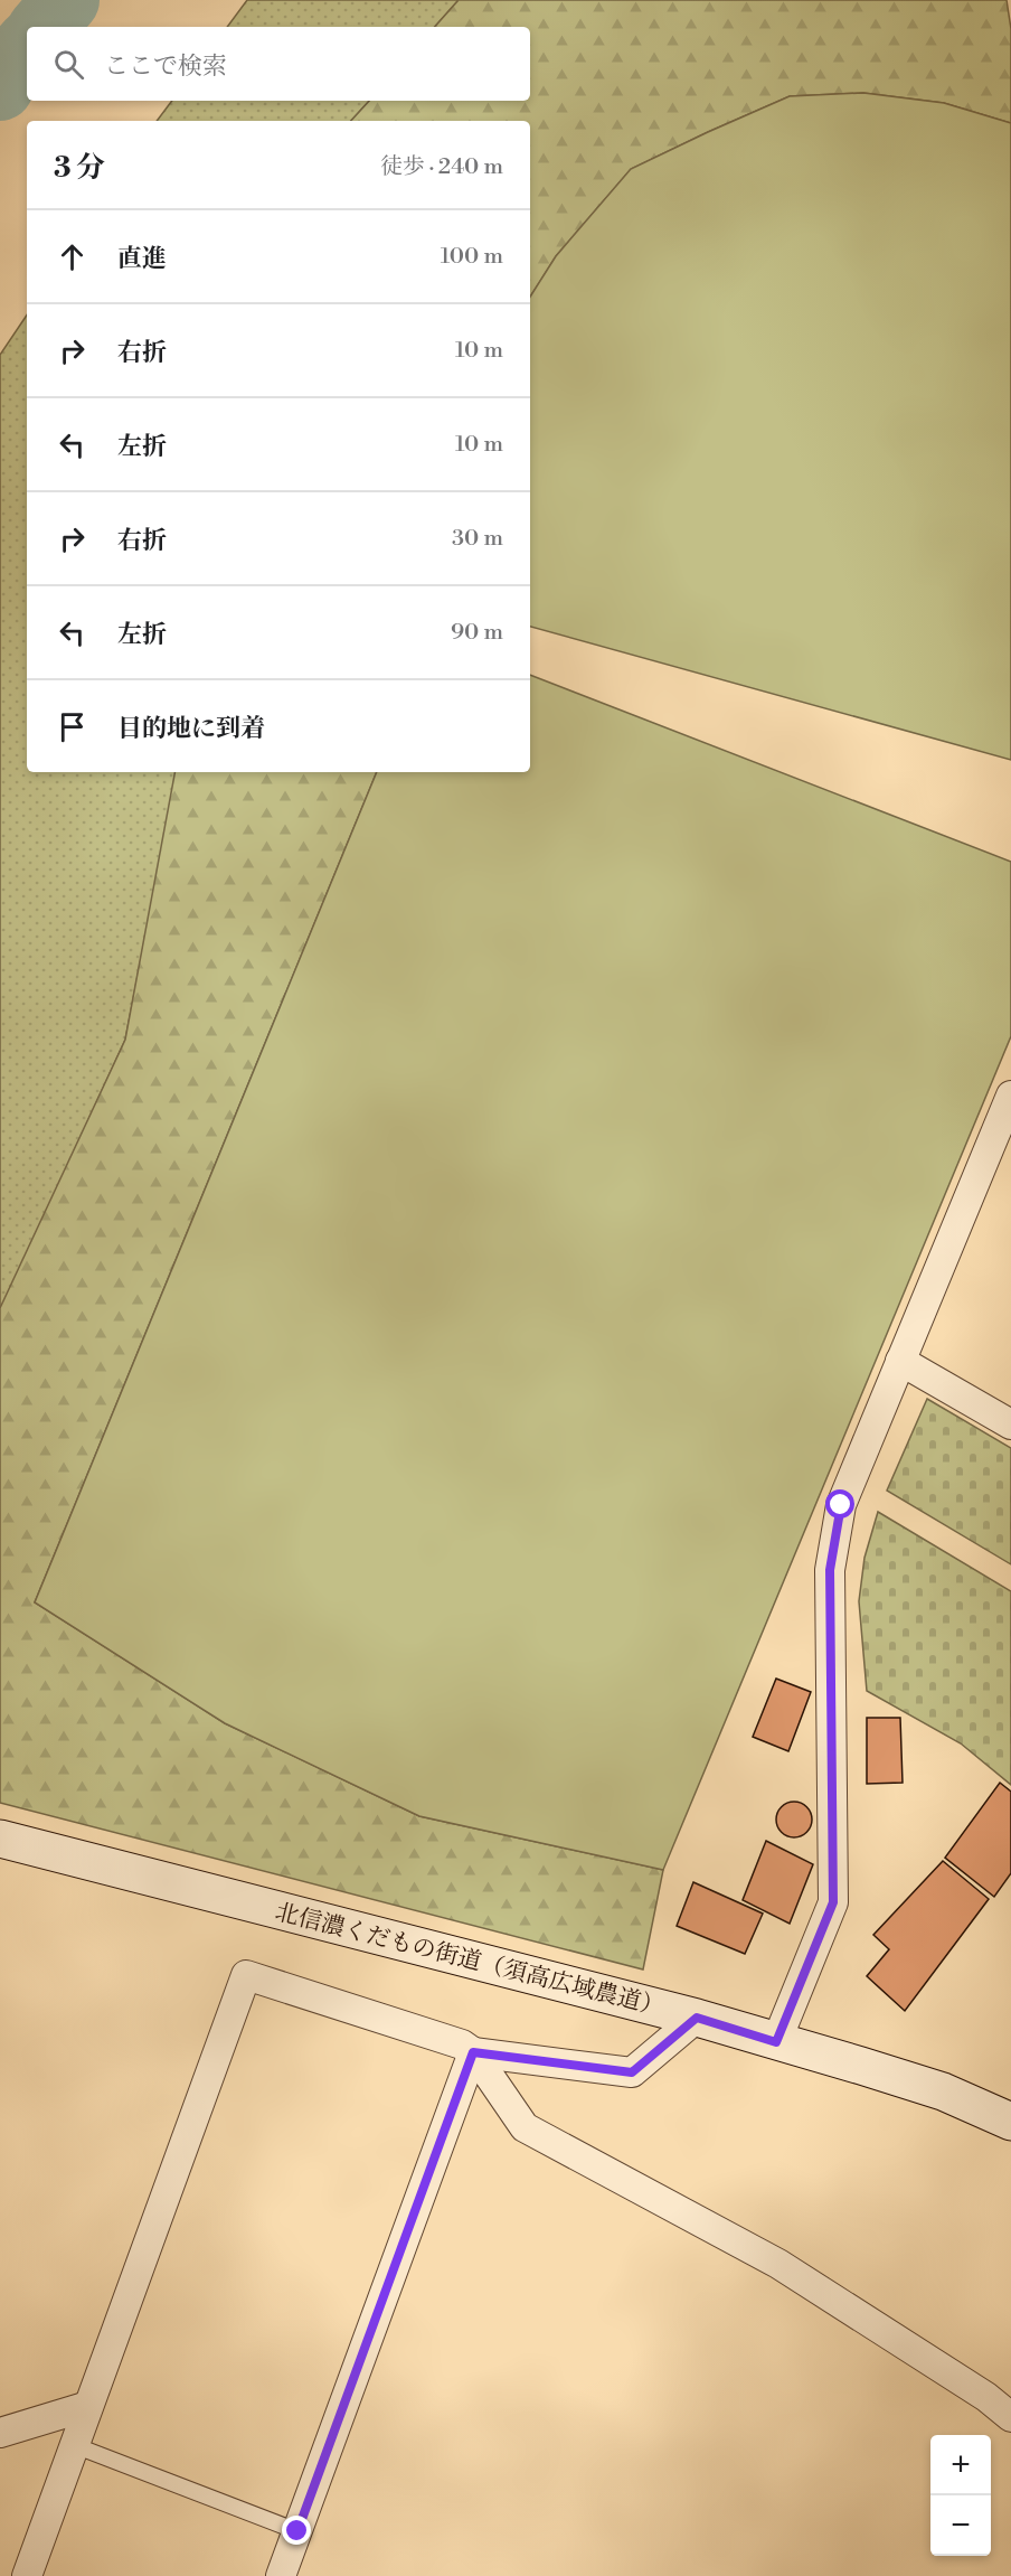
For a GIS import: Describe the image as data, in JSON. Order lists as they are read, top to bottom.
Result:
{
  "streets": {
    "street": ["北信濃くだもの街道（須高広域農道）"]
  },
  "page": {
    "search": "ここで検索",
    "heading": ["3 分", "徒歩 · 240 m"],
    "list": [
      ["直進", "100 m"],
      ["右折", "10 m"],
      ["左折", "10 m"],
      ["右折", "30 m"],
      ["左折", "90 m"],
      "目的地に到着"
    ],
    "map_buttons": ["+", "−"]
  }
}
